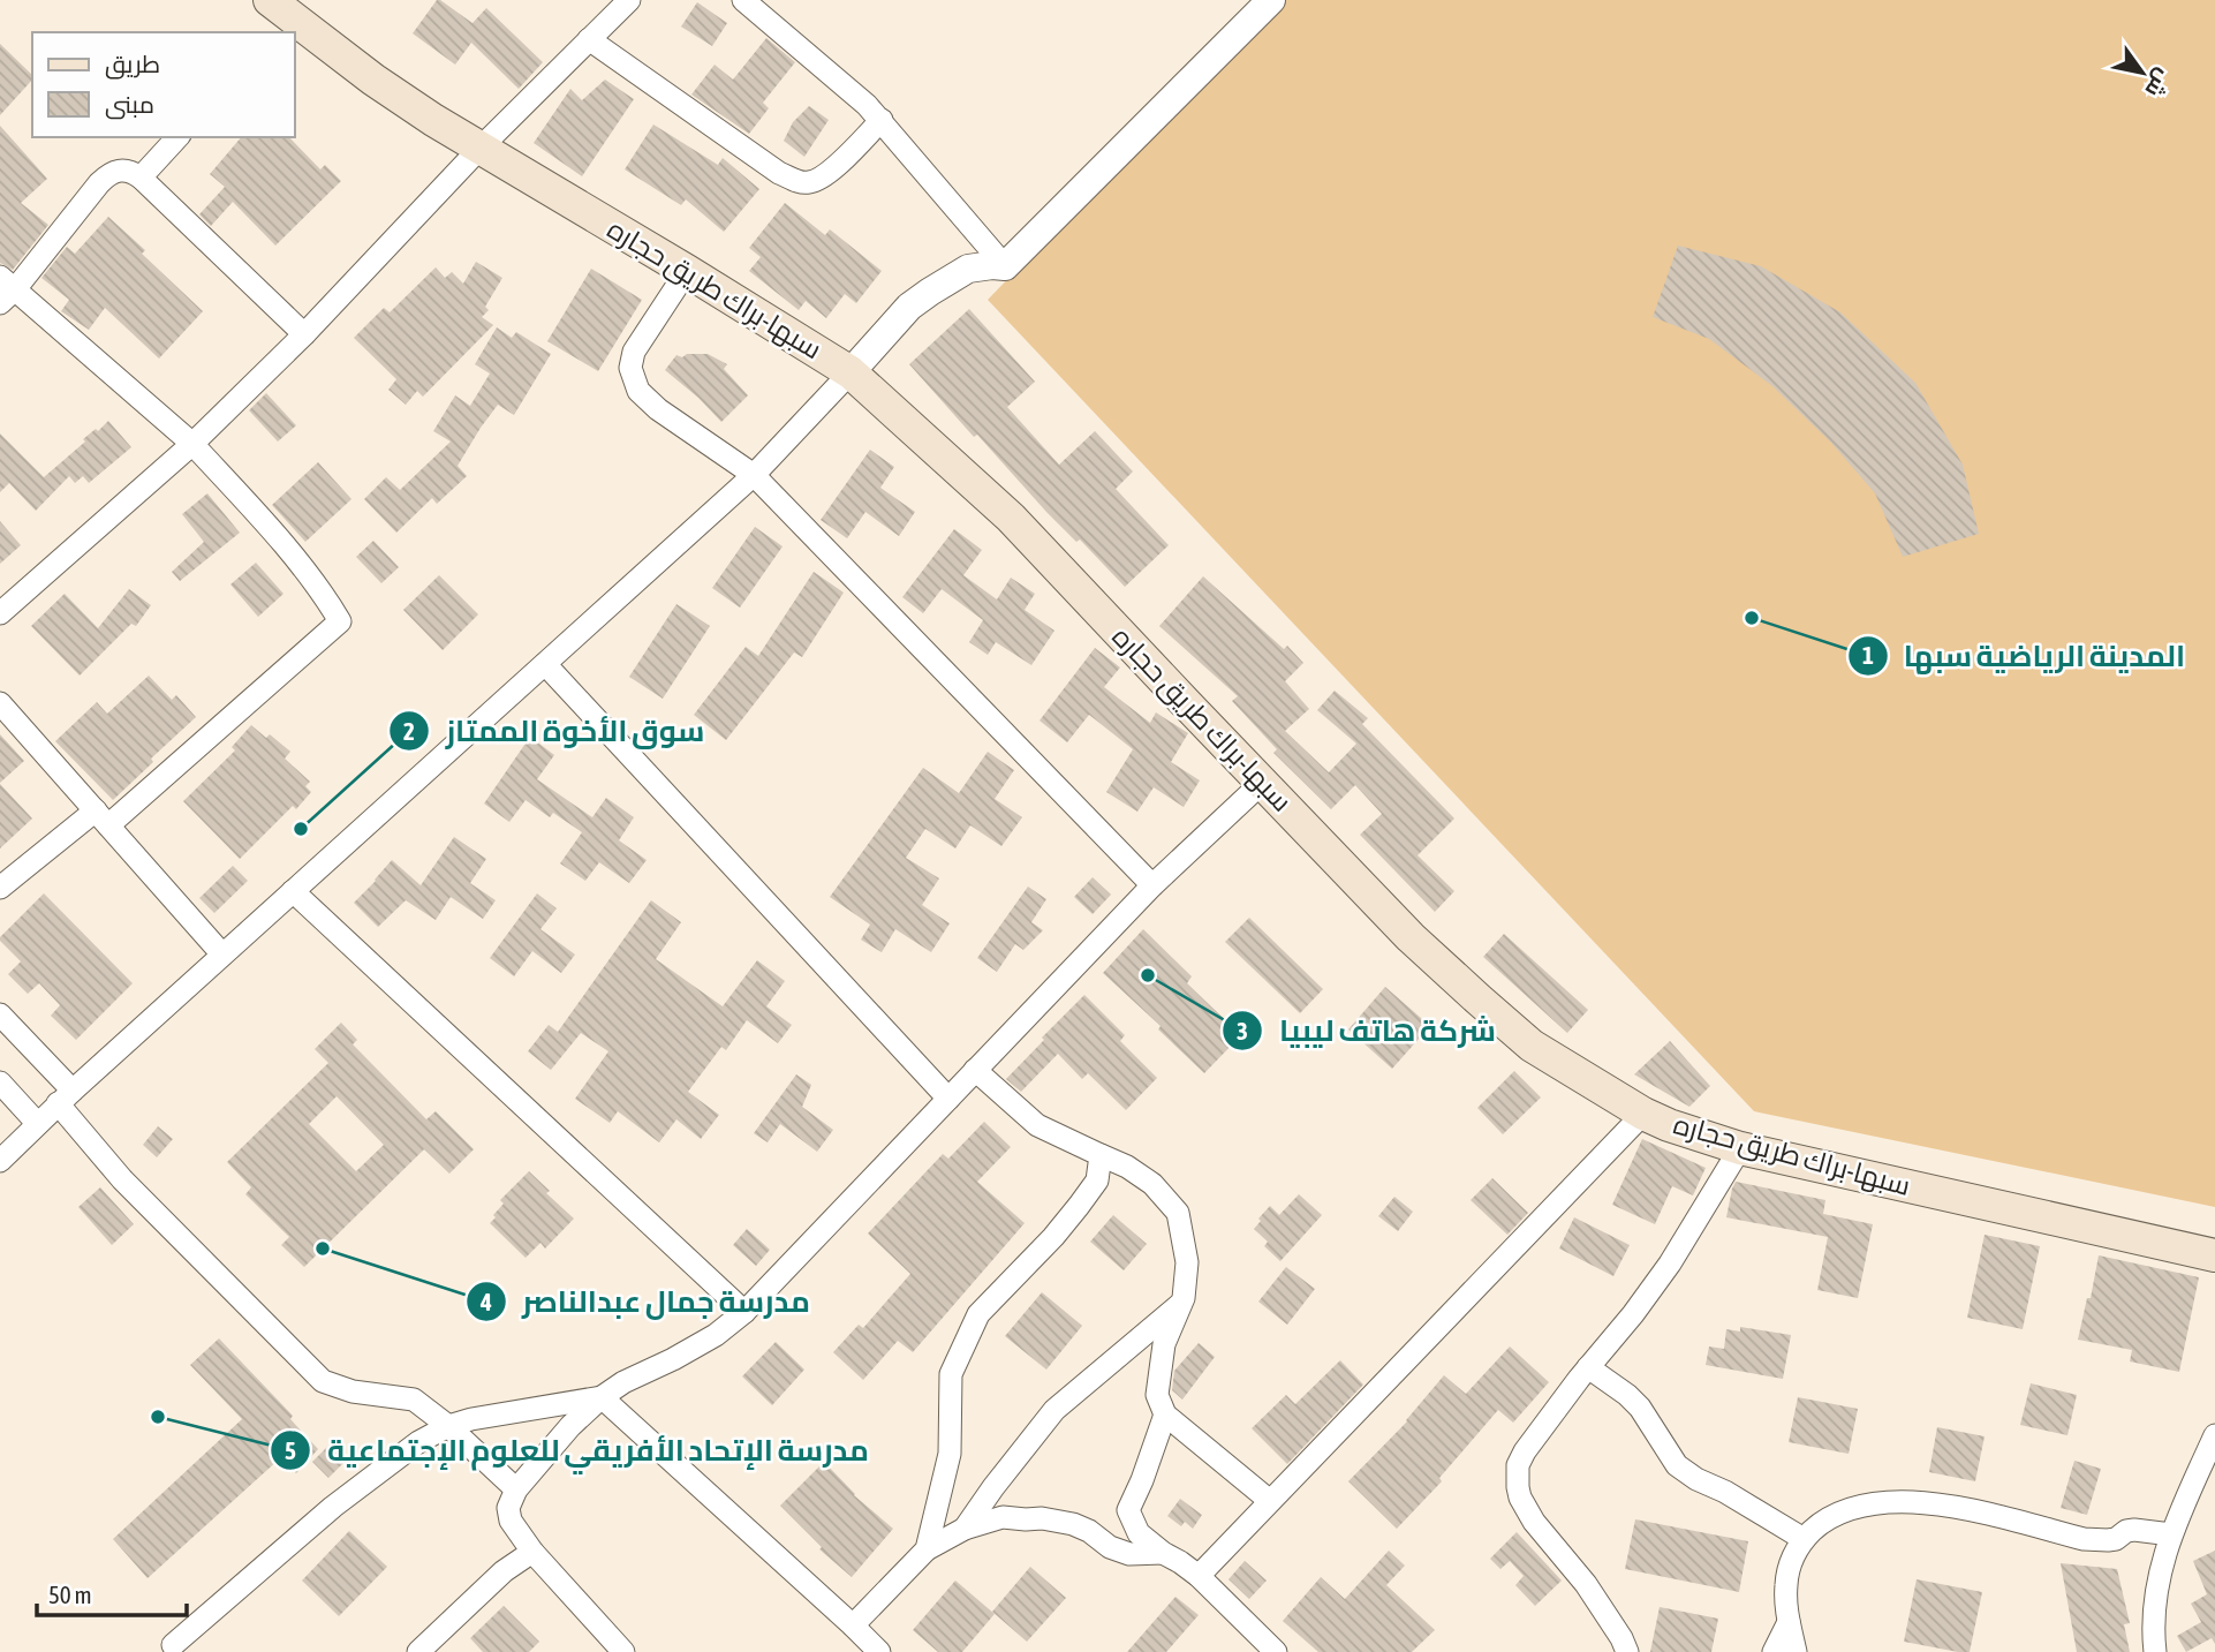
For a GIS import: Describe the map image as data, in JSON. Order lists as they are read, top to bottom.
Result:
{
  "streets": {
    "main road": ["سبها-براك طريق حجاره"]
  },
  "places": [
    "المدينة الرياضية سبها",
    "سوق الأخوة الممتاز",
    "شركة هاتف ليبيا",
    "مدرسة جمال عبدالناصر",
    "مدرسة الإتحاد الأفريقي للعلوم الإجتماعية"
  ],
  "legend": ["طريق", "مبنى"],
  "scale_bar": "50 m",
  "north": "bottom right"
}
